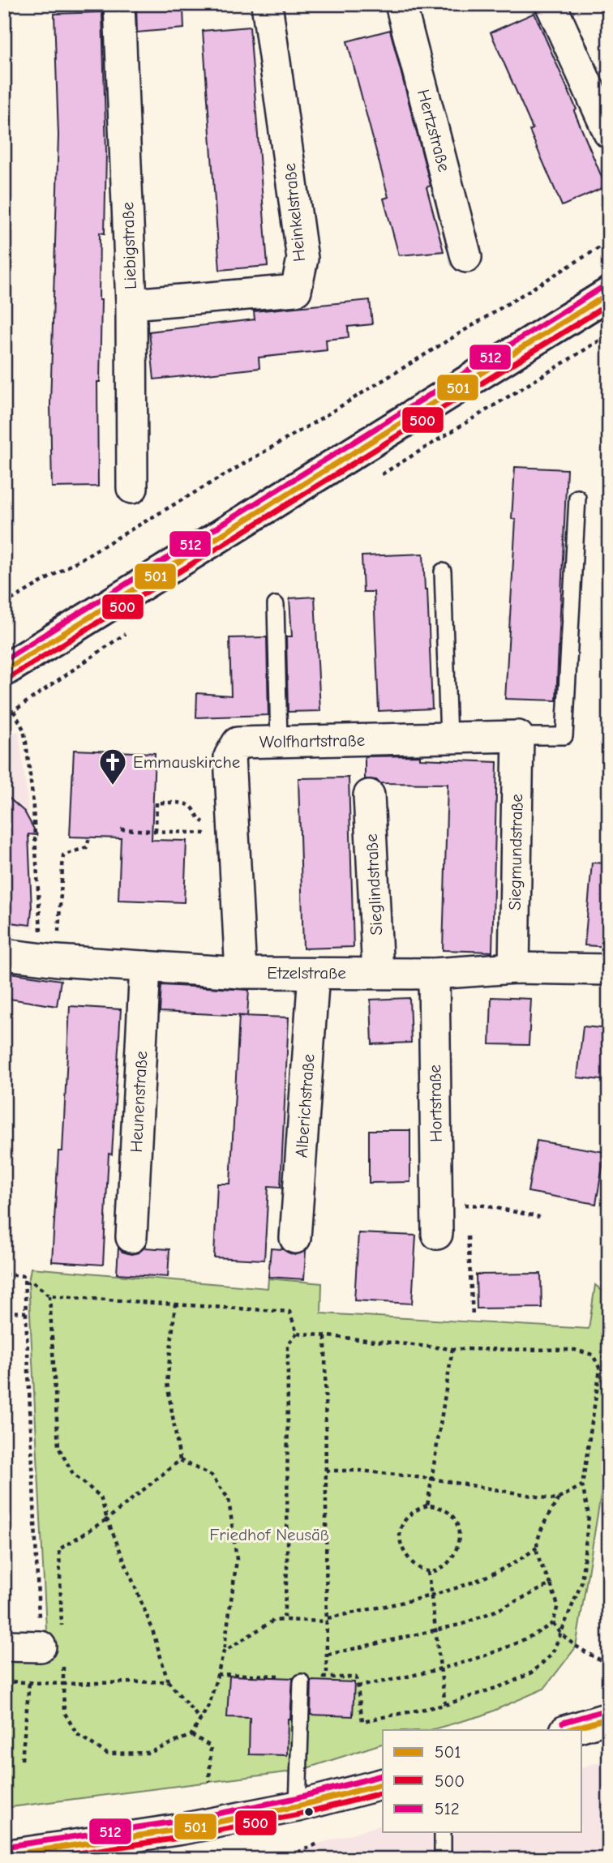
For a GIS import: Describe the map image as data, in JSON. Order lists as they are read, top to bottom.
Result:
{
  "streets": {
    "street": [
      "Hertzstraße",
      "Heinkelstraße",
      "Liebigstraße",
      "Wolfhartstraße",
      "Siegmundstraße",
      "Sieglindstraße",
      "Etzelstraße",
      "Heunenstraße",
      "Hortstraße",
      "Alberichstraße"
    ]
  },
  "crossings": [
    ["Heinkelstraße", "Liebigstraße"],
    ["Wolfhartstraße", "Siegmundstraße"],
    ["Wolfhartstraße", "Etzelstraße"],
    ["Siegmundstraße", "Etzelstraße"],
    ["Sieglindstraße", "Etzelstraße"],
    ["Etzelstraße", "Heunenstraße"],
    ["Etzelstraße", "Hortstraße"],
    ["Etzelstraße", "Alberichstraße"]
  ],
  "parks": ["Friedhof Neusäß"],
  "places": {
    "church": ["Emmauskirche"]
  },
  "lines": ["transit line 512", "transit line 501", "transit line 500"],
  "legend": ["501", "500", "512"]
}
